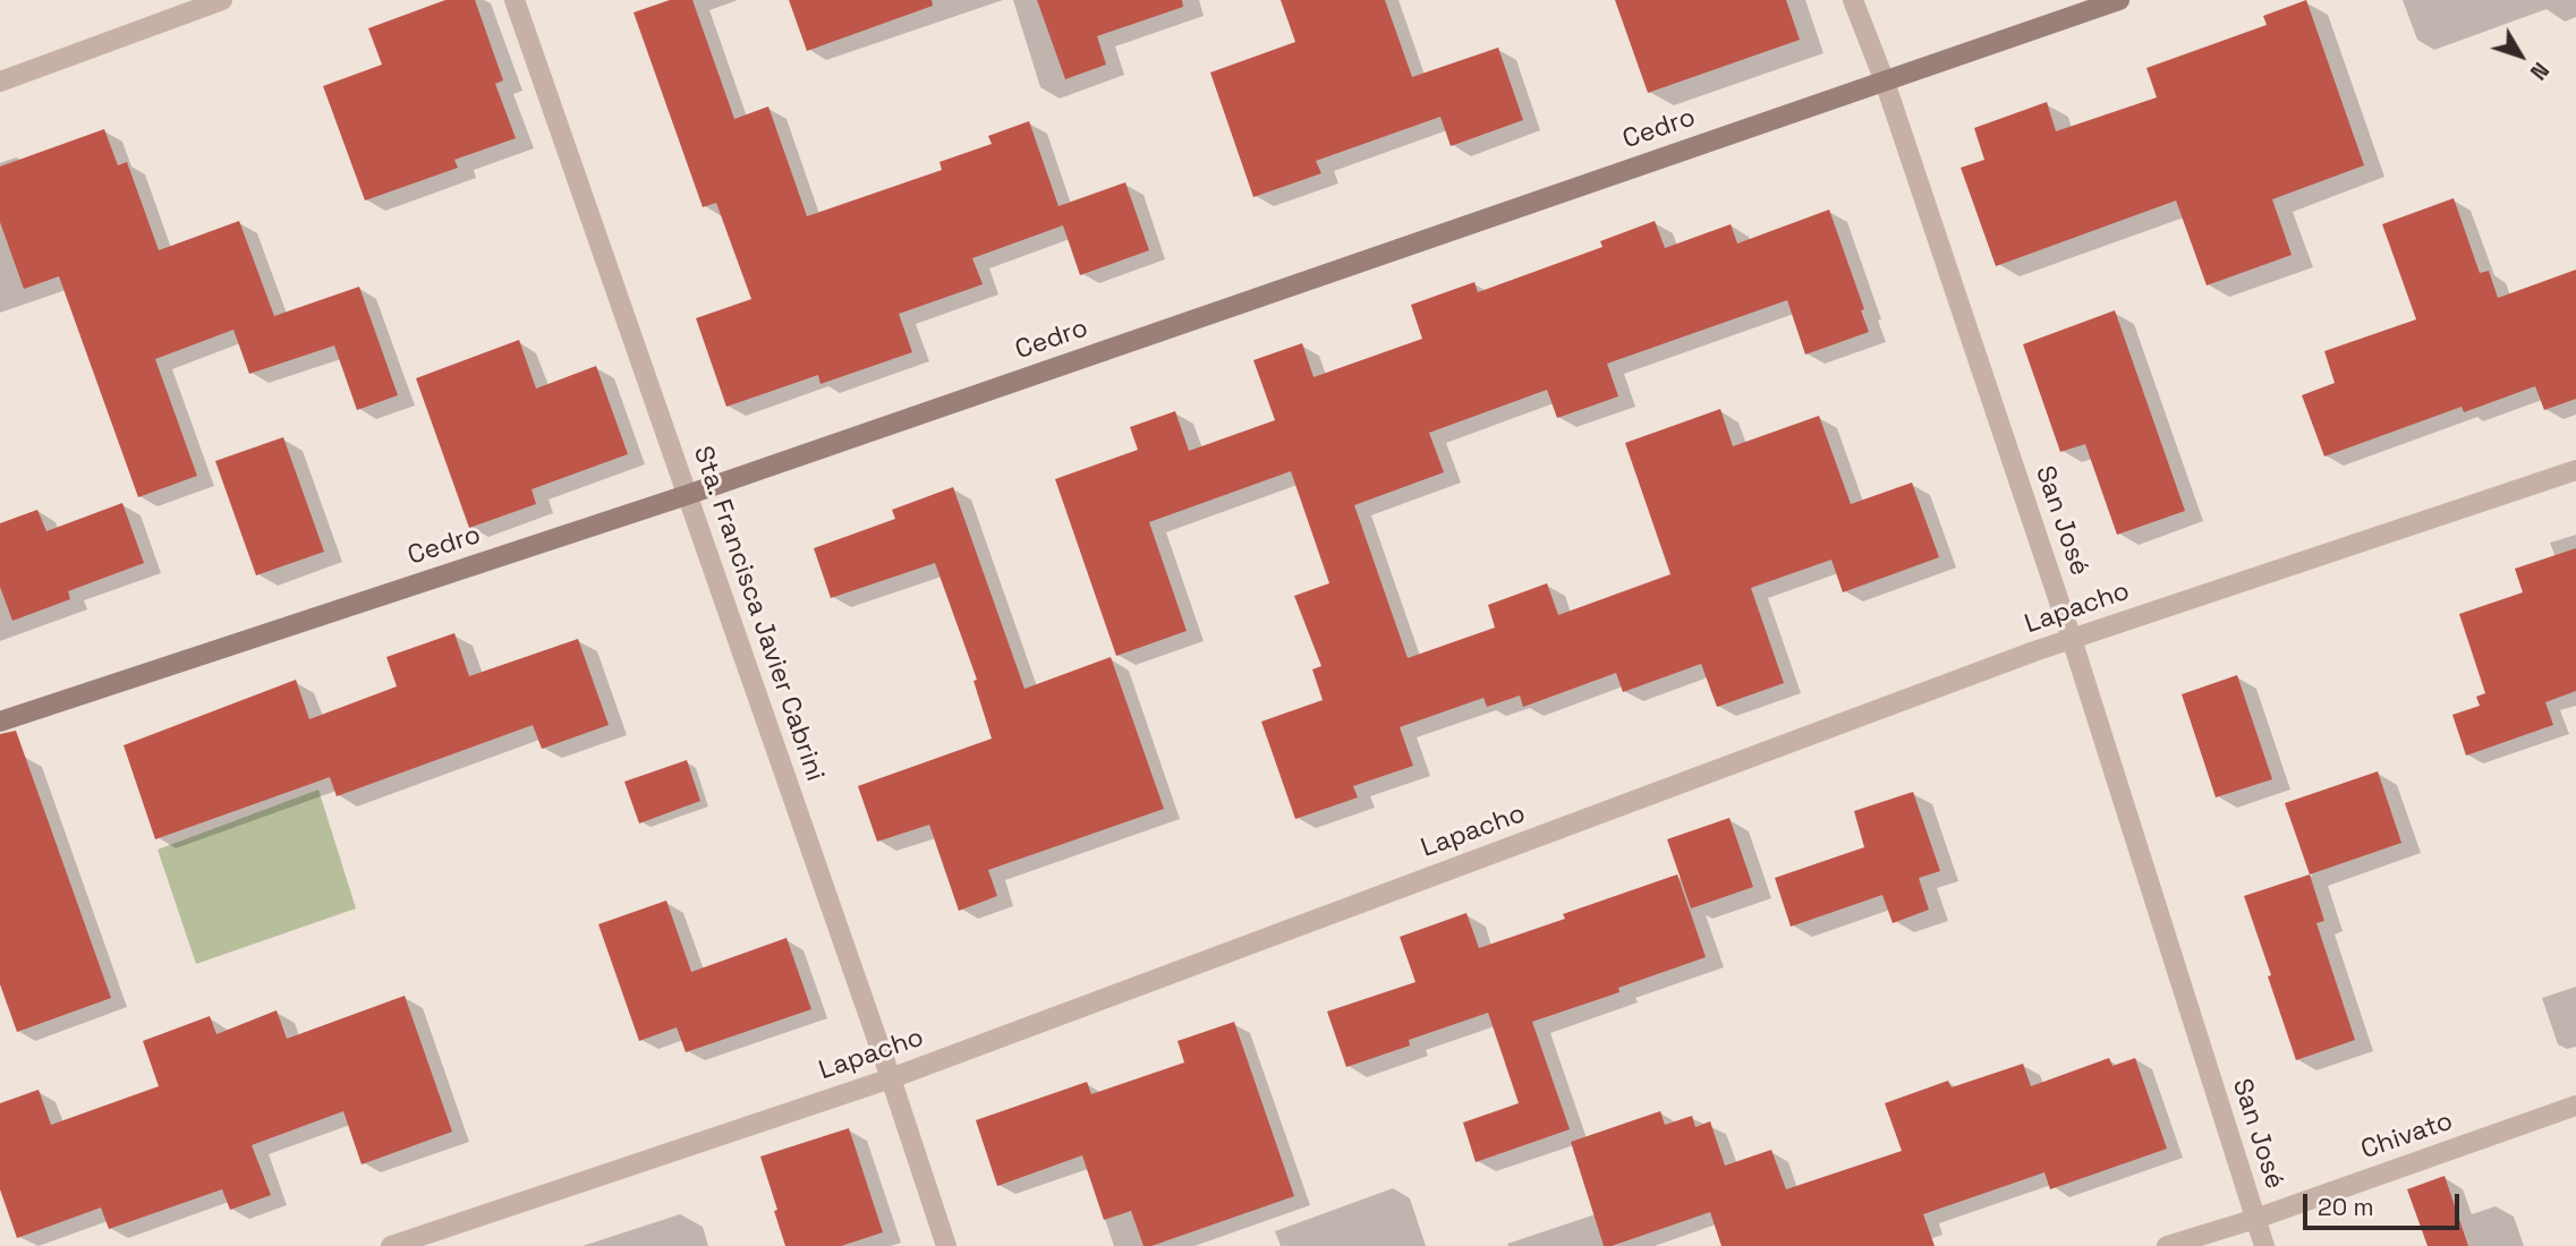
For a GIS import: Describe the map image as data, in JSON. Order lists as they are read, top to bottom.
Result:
{
  "streets": {
    "street": [
      "Cedro",
      "San José",
      "Lapacho",
      "Sta. Francisca Javier Cabrini",
      "Chivato"
    ]
  },
  "crossings": [
    ["Cedro", "San José"],
    ["Cedro", "Sta. Francisca Javier Cabrini"],
    ["San José", "Lapacho"],
    ["San José", "Chivato"],
    ["Lapacho", "Sta. Francisca Javier Cabrini"]
  ],
  "scale_bar": "20 m",
  "north": "bottom right"
}
